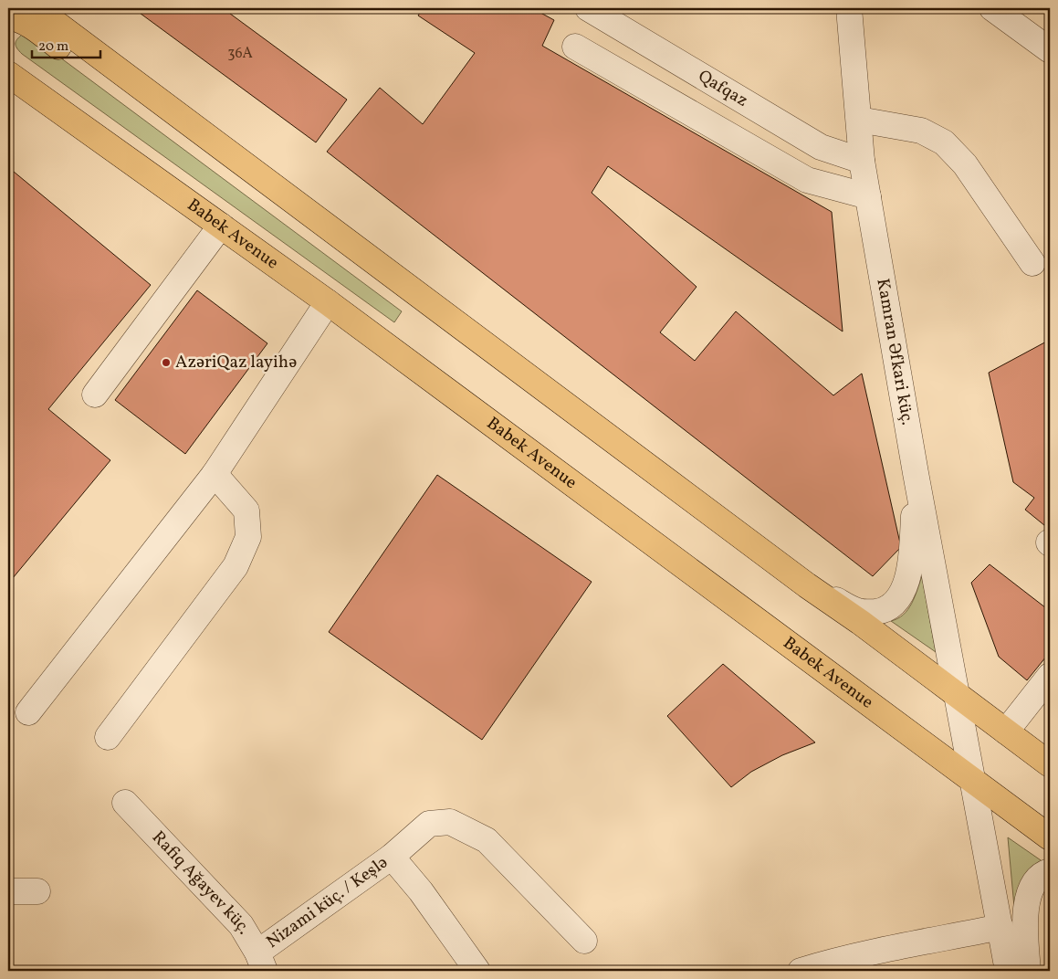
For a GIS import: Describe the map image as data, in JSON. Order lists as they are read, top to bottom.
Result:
{
  "streets": {
    "main road": ["Babek Avenue"],
    "street": [
      "Qafqaz",
      "Kamran Əfkari küç.",
      "Rafiq Ağayev küç.",
      "Nizami küç. / Keşlə"
    ]
  },
  "crossings": [
    ["Qafqaz", "Kamran Əfkari küç."],
    ["Babek Avenue", "Kamran Əfkari küç."],
    ["Rafiq Ağayev küç.", "Nizami küç. / Keşlə"]
  ],
  "places": ["AzəriQaz layihə"],
  "house_numbers": ["36A"],
  "scale_bar": "20 m"
}
